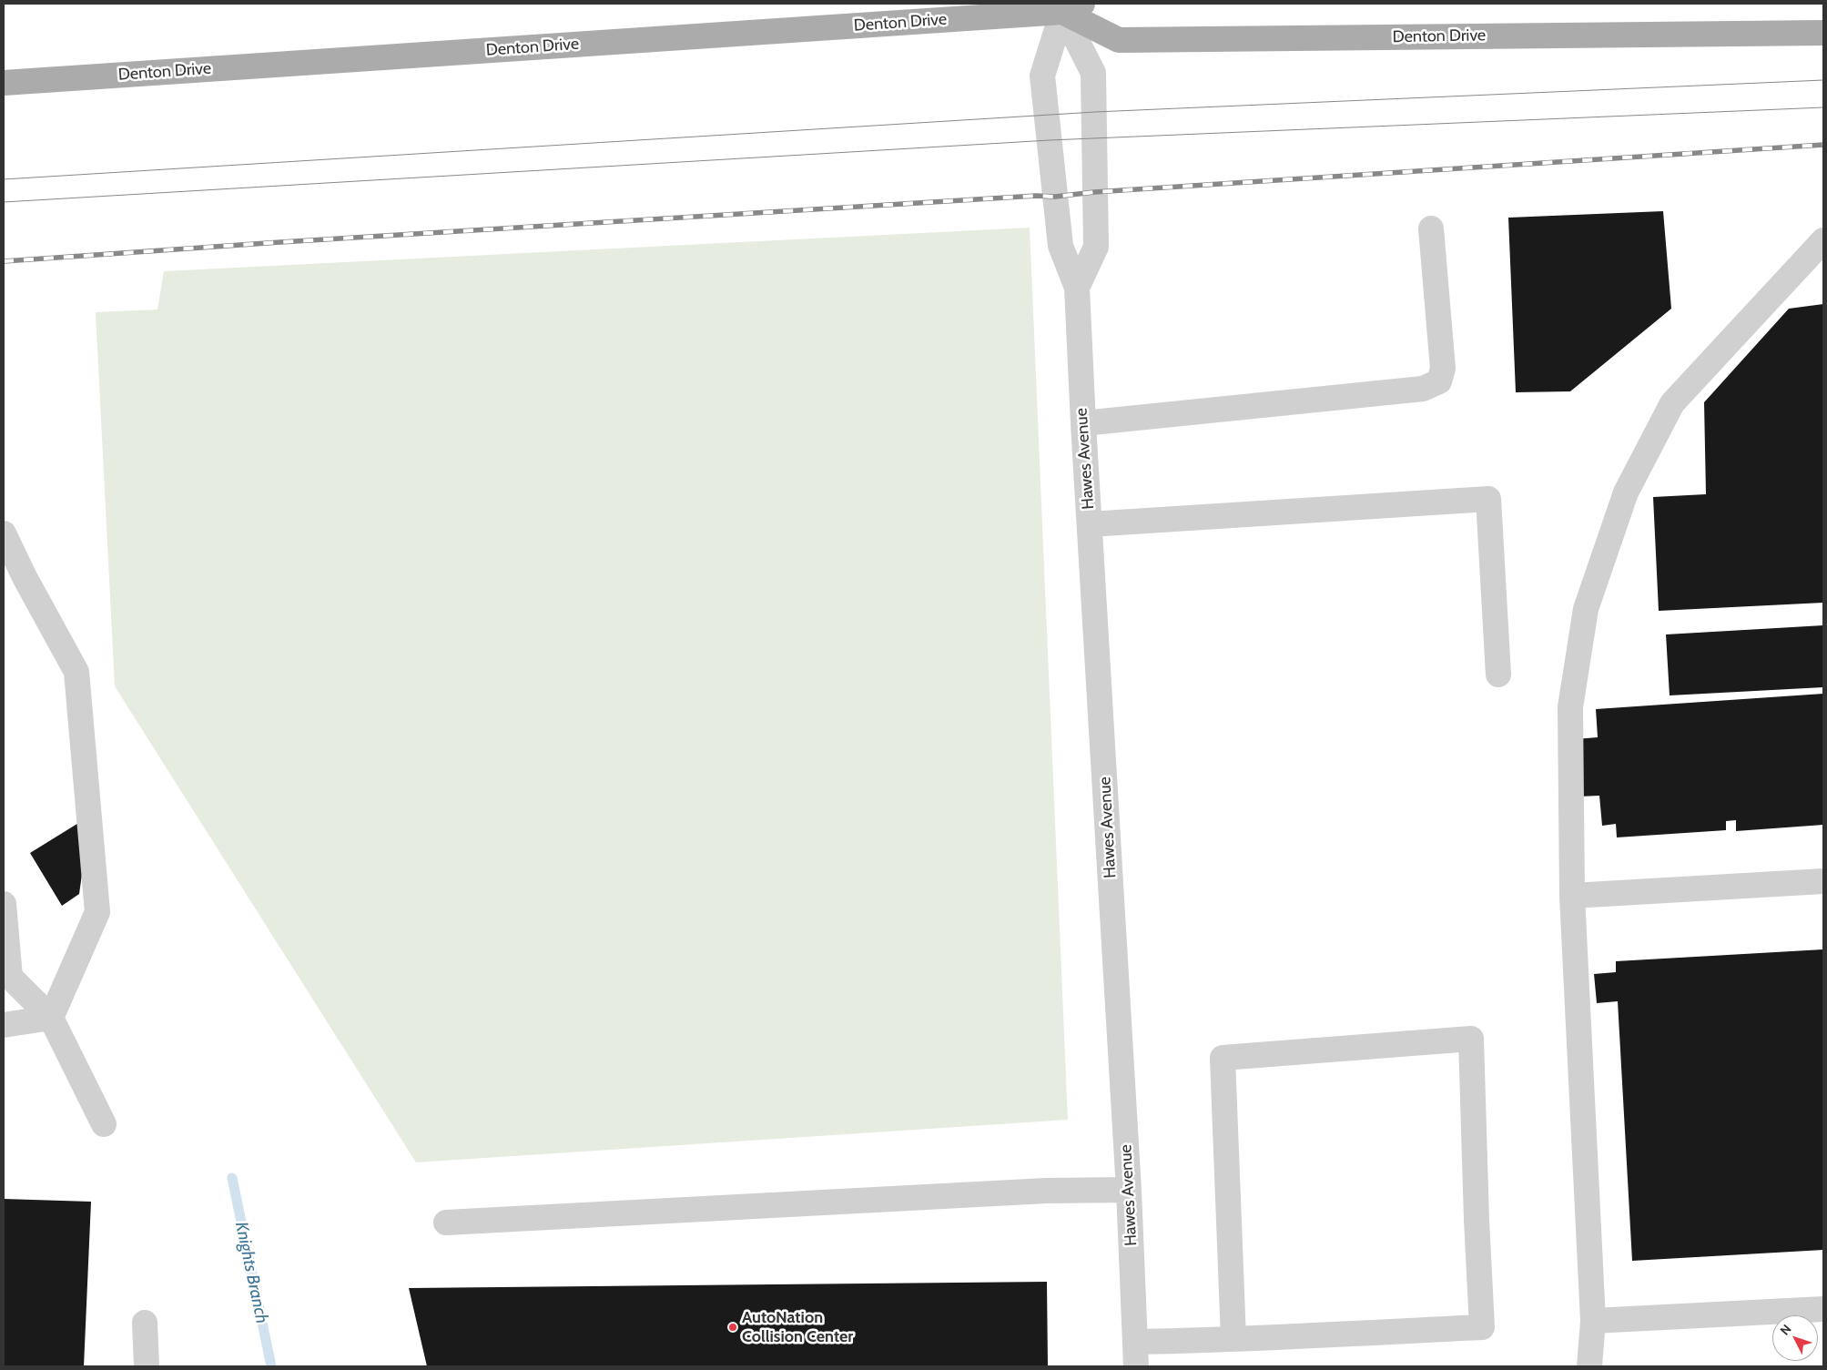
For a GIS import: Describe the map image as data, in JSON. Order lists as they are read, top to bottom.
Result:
{
  "streets": {
    "main road": ["Denton Drive"],
    "street": ["Hawes Avenue"]
  },
  "crossings": [
    ["Denton Drive", "Hawes Avenue"]
  ],
  "water": ["Knights Branch"],
  "places": ["AutoNation Collision Center"],
  "north": "top left"
}
